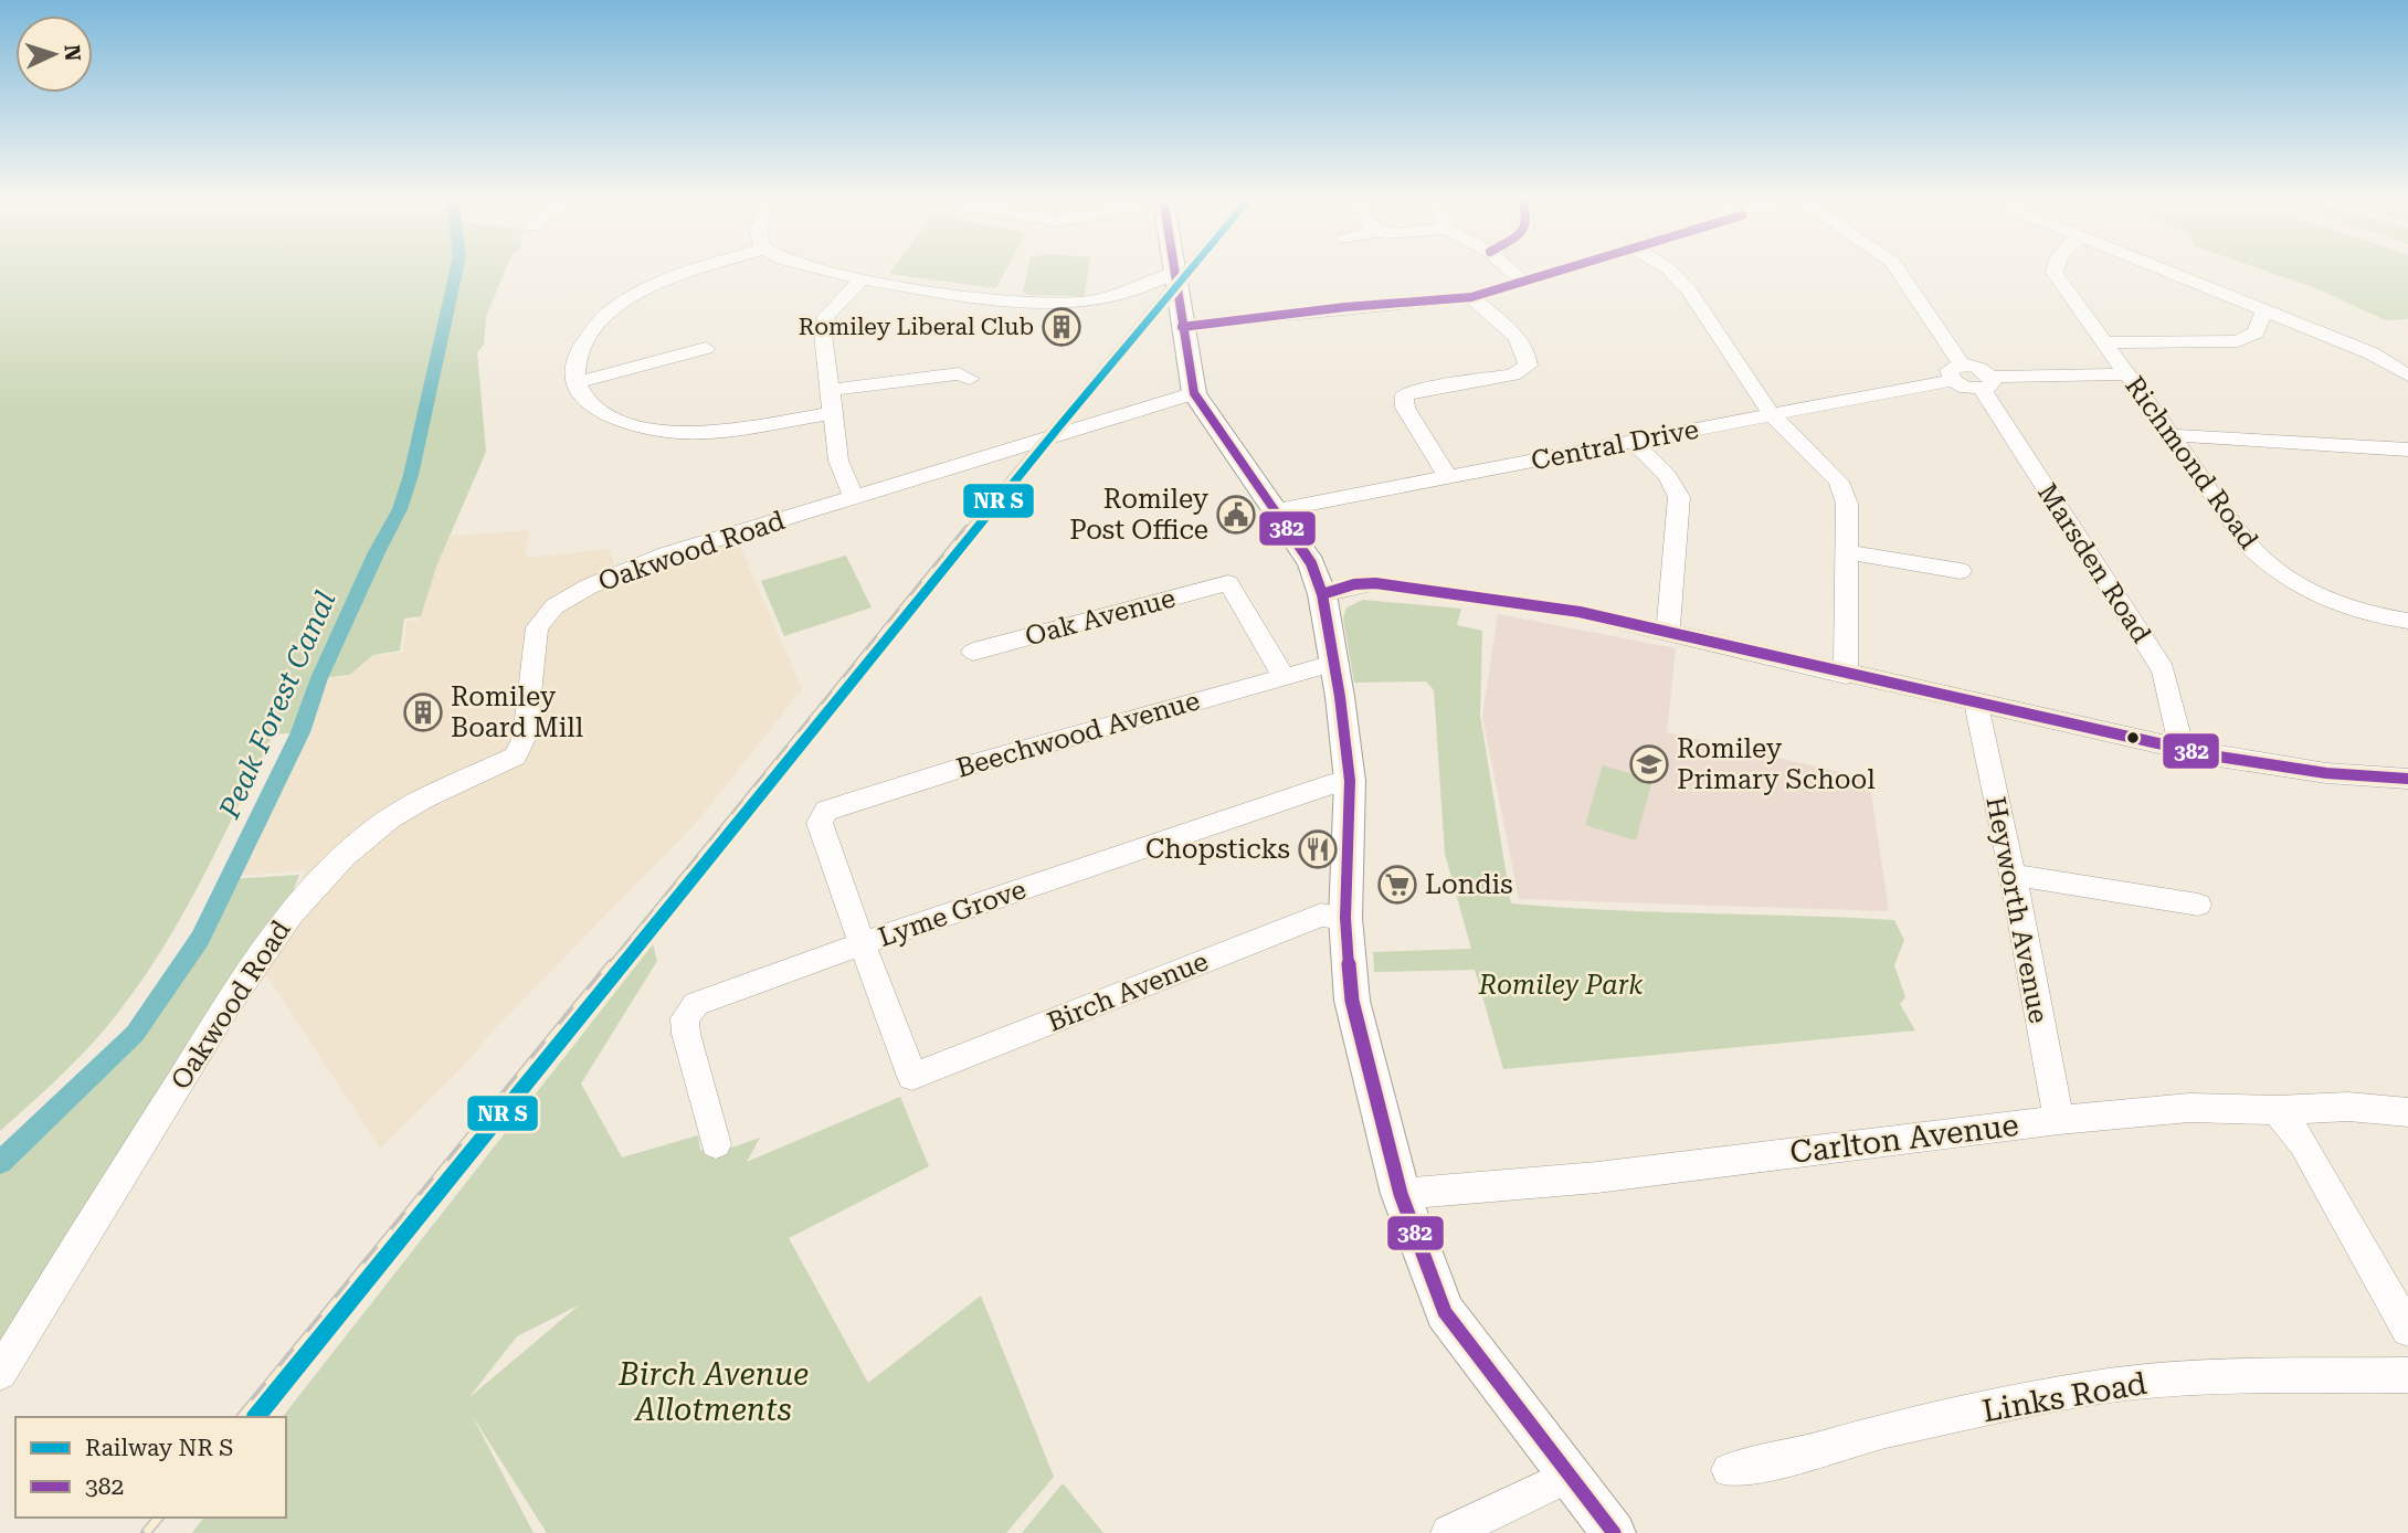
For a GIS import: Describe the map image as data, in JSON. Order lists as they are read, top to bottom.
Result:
{
  "streets": {
    "street": [
      "Central Drive",
      "Richmond Road",
      "Oakwood Road",
      "Marsden Road",
      "Oak Avenue",
      "Beechwood Avenue",
      "Heyworth Avenue",
      "Lyme Grove",
      "Birch Avenue",
      "Carlton Avenue",
      "Links Road"
    ]
  },
  "crossings": [
    ["Oak Avenue", "Beechwood Avenue"],
    ["Beechwood Avenue", "Lyme Grove"],
    ["Beechwood Avenue", "Birch Avenue"],
    ["Heyworth Avenue", "Carlton Avenue"],
    ["Lyme Grove", "Birch Avenue"]
  ],
  "water": ["Peak Forest Canal"],
  "parks": ["Romiley Park", "Birch Avenue Allotments"],
  "places": {
    "building": ["Romiley Liberal Club", "Romiley Board Mill"],
    "public building": ["Romiley Post Office"],
    "school or university": ["Romiley Primary School"],
    "restaurant": ["Chopsticks"],
    "supermarket": ["Londis"]
  },
  "lines": ["transit line 382"],
  "legend": ["Railway NR S", "382"],
  "north": "right"
}
